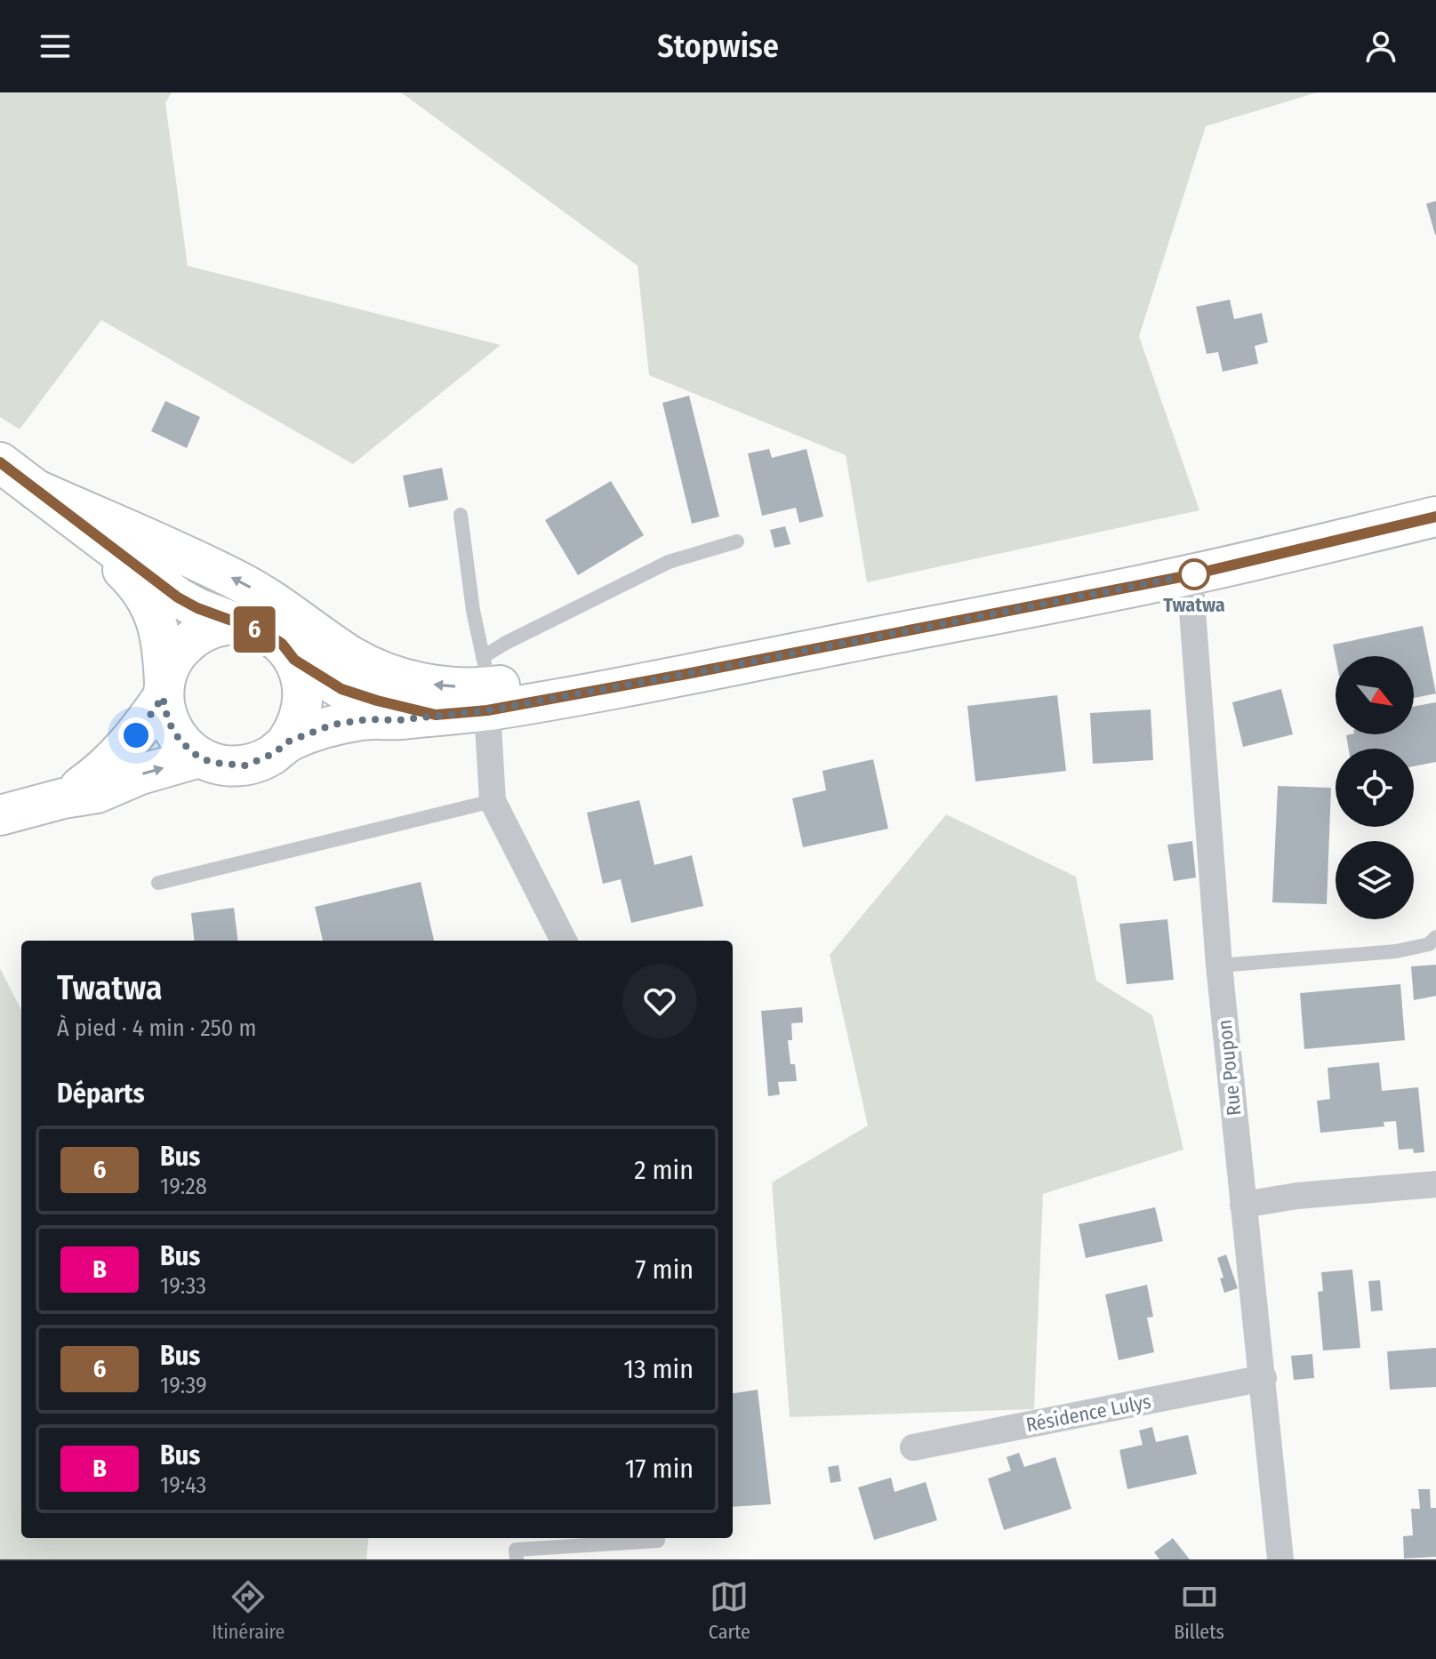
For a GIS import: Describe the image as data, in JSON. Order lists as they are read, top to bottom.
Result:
{
  "streets": {
    "street": ["Rue Poupon", "Résidence Lulys"]
  },
  "crossings": [
    ["Rue Poupon", "Résidence Lulys"]
  ],
  "places": ["Twatwa"],
  "lines": ["bus line 6"],
  "north": "bottom right",
  "page": {
    "header": "Stopwise",
    "on_map": "6",
    "heading": [
      ["Twatwa", "À pied · 4 min · 250 m"],
      "Départs"
    ],
    "list": [
      {
        "mark": "6",
        "name": "Bus",
        "note": "19:28",
        "value": "2 min"
      },
      {
        "mark": "B",
        "name": "Bus",
        "note": "19:33",
        "value": "7 min"
      },
      {
        "mark": "6",
        "name": "Bus",
        "note": "19:39",
        "value": "13 min"
      },
      {
        "mark": "B",
        "name": "Bus",
        "note": "19:43",
        "value": "17 min"
      }
    ],
    "tabs": ["Itinéraire", "Carte", "Billets"]
  }
}
